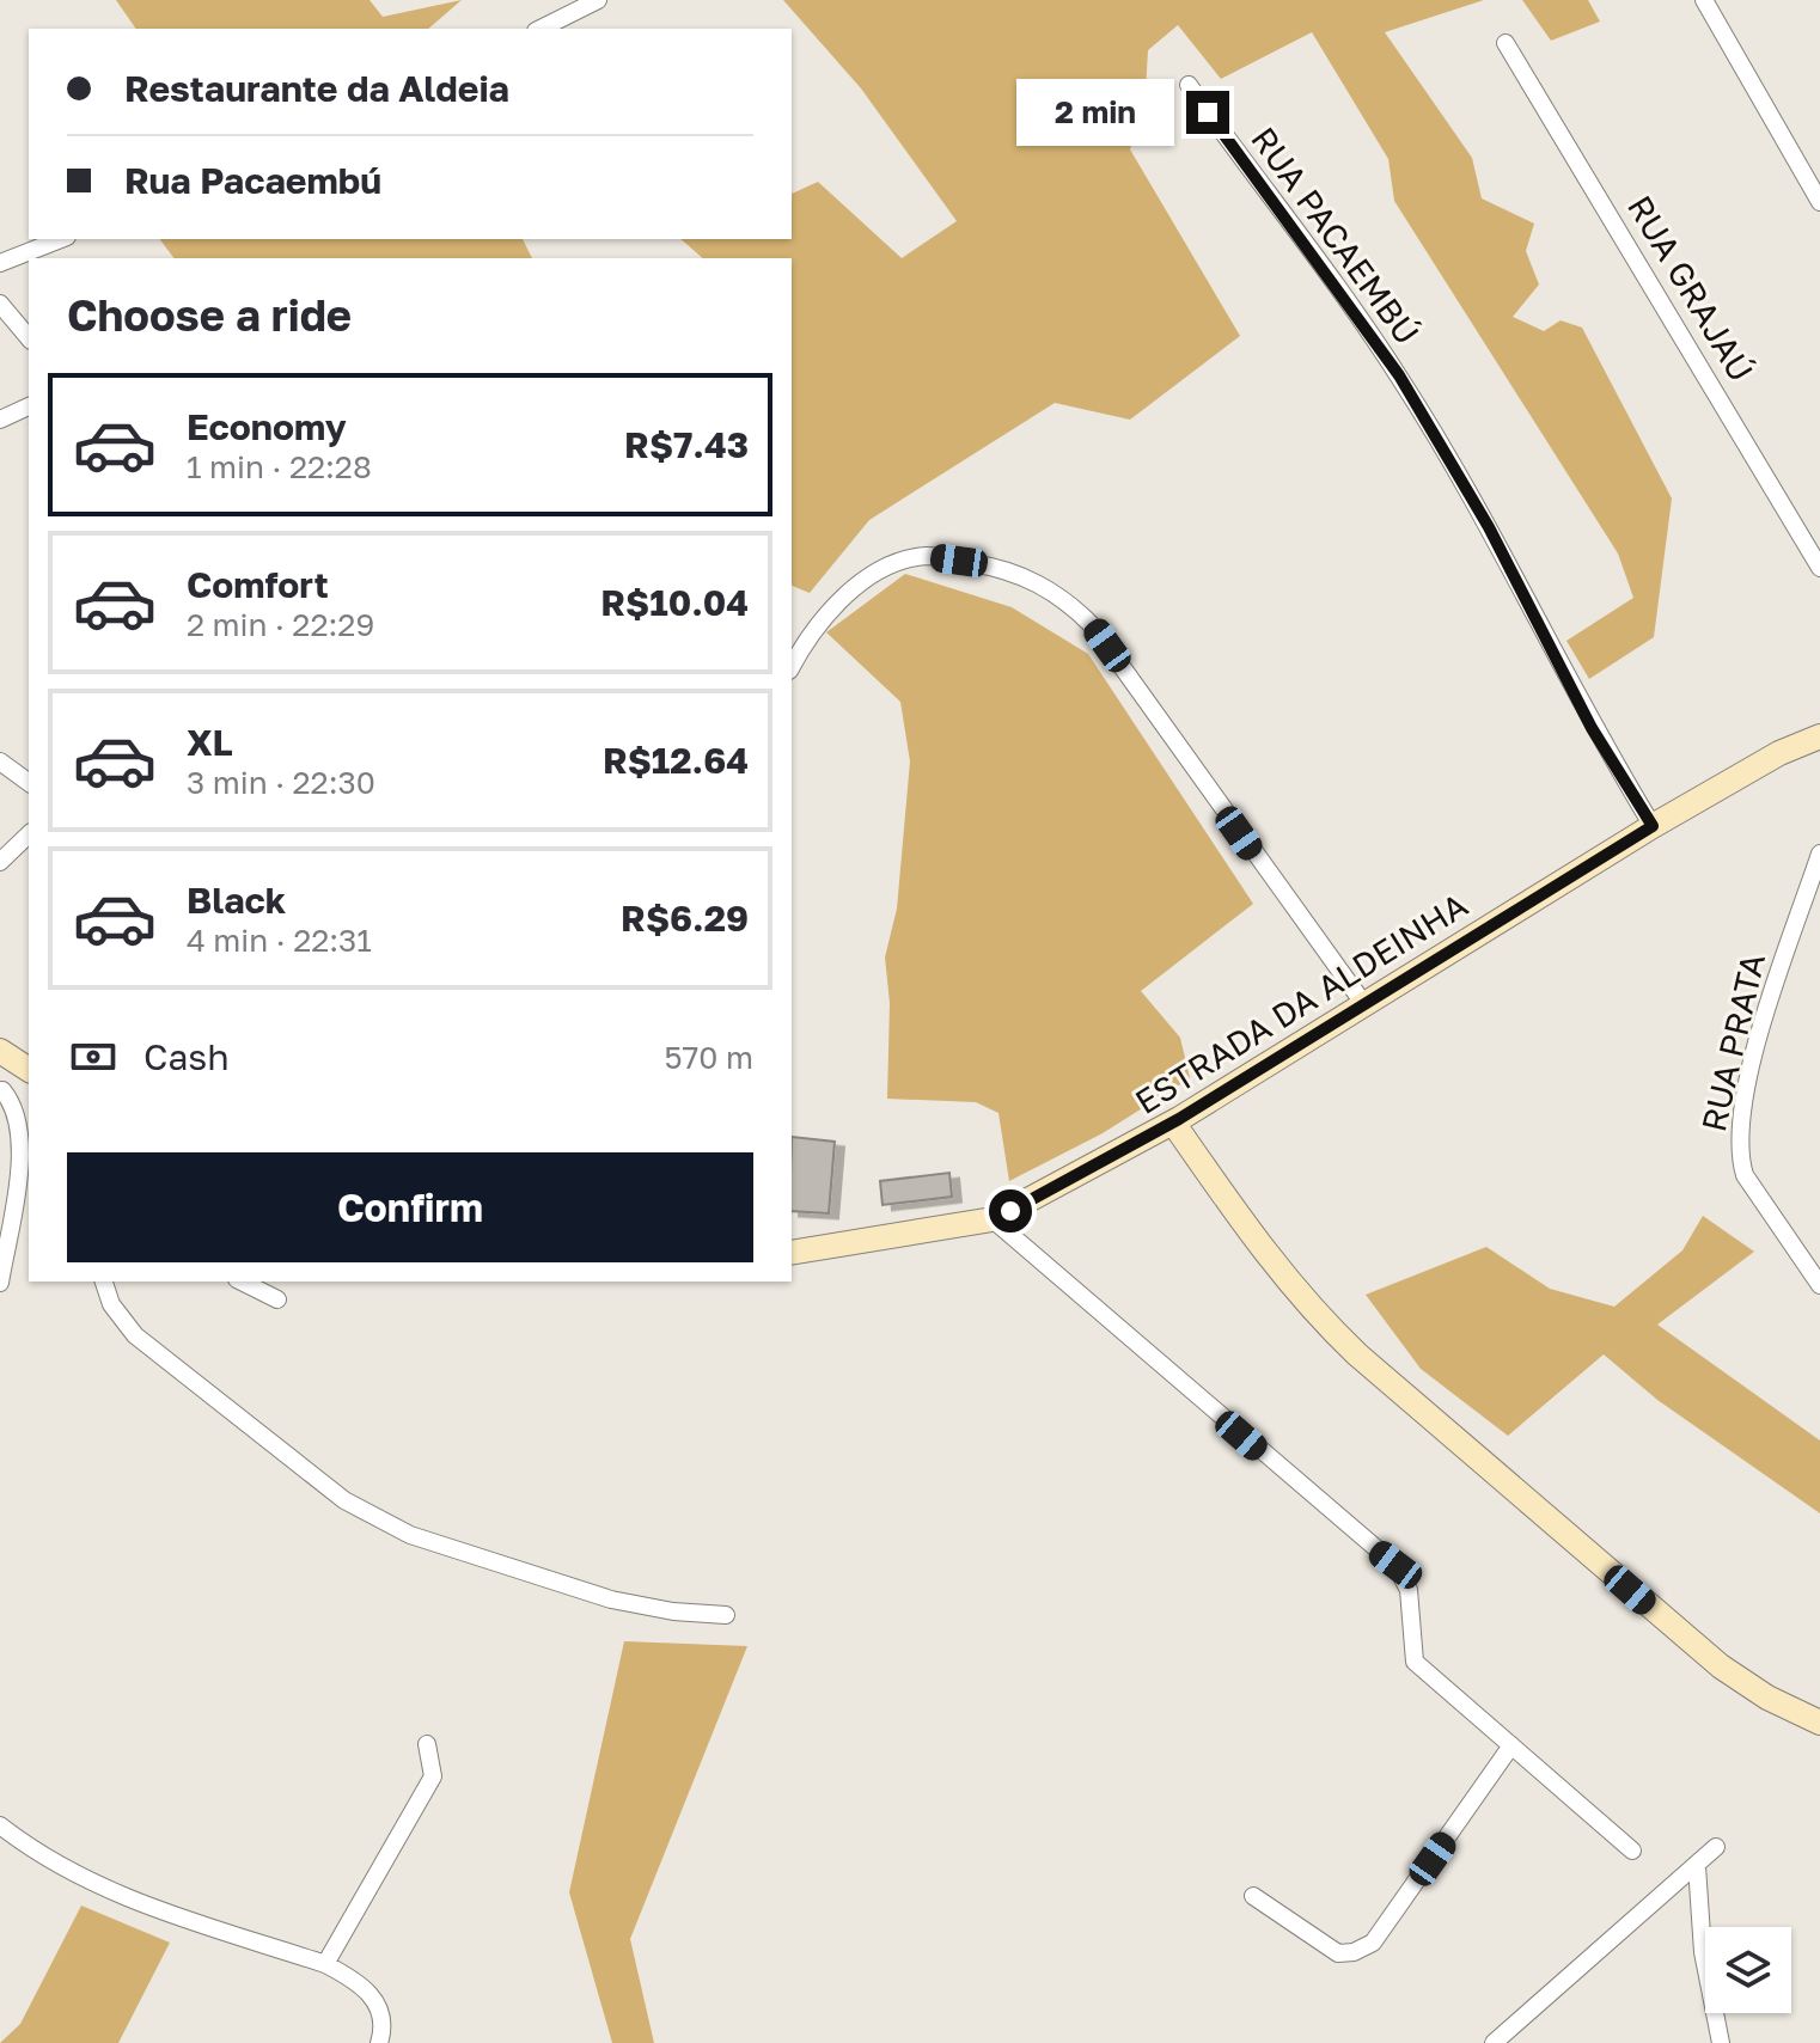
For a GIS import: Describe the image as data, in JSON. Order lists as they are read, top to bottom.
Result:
{
  "streets": {
    "street": [
      "RUA PACAEMBÚ",
      "RUA GRAJAÚ",
      "ESTRADA DA ALDEINHA",
      "RUA PRATA"
    ]
  },
  "crossings": [
    ["RUA PACAEMBÚ", "ESTRADA DA ALDEINHA"]
  ],
  "page": {
    "banner": ["Restaurante da Aldeia", "Rua Pacaembú"],
    "bubble": "2 min",
    "heading": "Choose a ride",
    "list": [
      {
        "name": "Economy",
        "note": "1 min · 22:28",
        "value": "R$7.43"
      },
      {
        "name": "Comfort",
        "note": "2 min · 22:29",
        "value": "R$10.04"
      },
      {
        "name": "XL",
        "note": "3 min · 22:30",
        "value": "R$12.64"
      },
      {
        "name": "Black",
        "note": "4 min · 22:31",
        "value": "R$6.29"
      }
    ],
    "pay": ["Cash", "570 m"],
    "buttons": "Confirm"
  }
}
